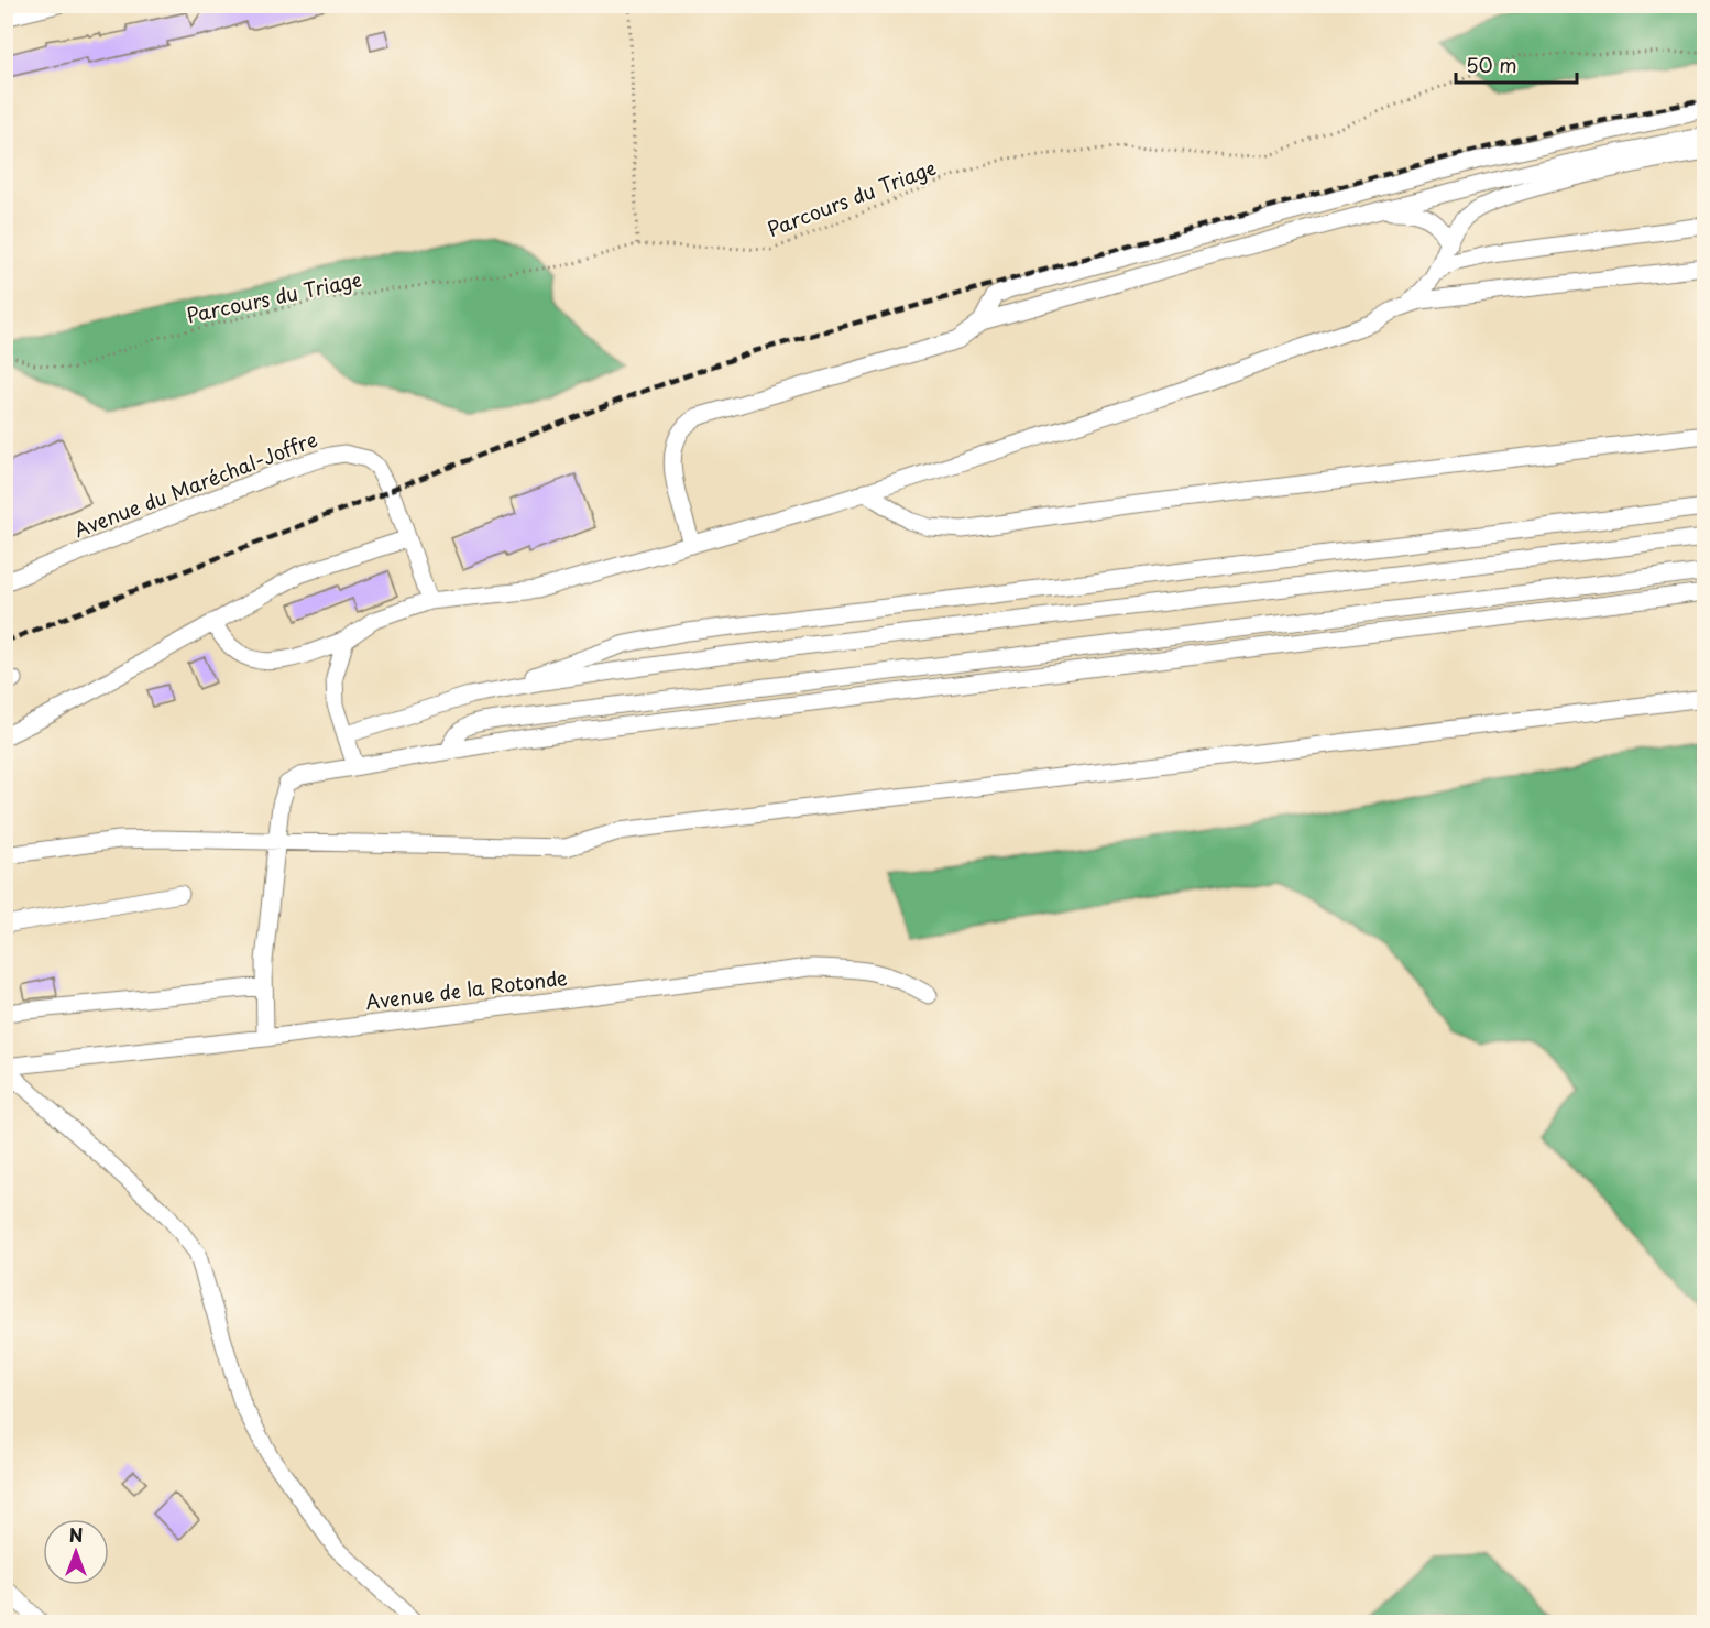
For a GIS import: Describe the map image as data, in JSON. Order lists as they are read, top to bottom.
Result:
{
  "streets": {
    "street": ["Avenue du Maréchal-Joffre", "Avenue de la Rotonde"],
    "path": ["Parcours du Triage"]
  },
  "scale_bar": "50 m",
  "north": "top"
}
